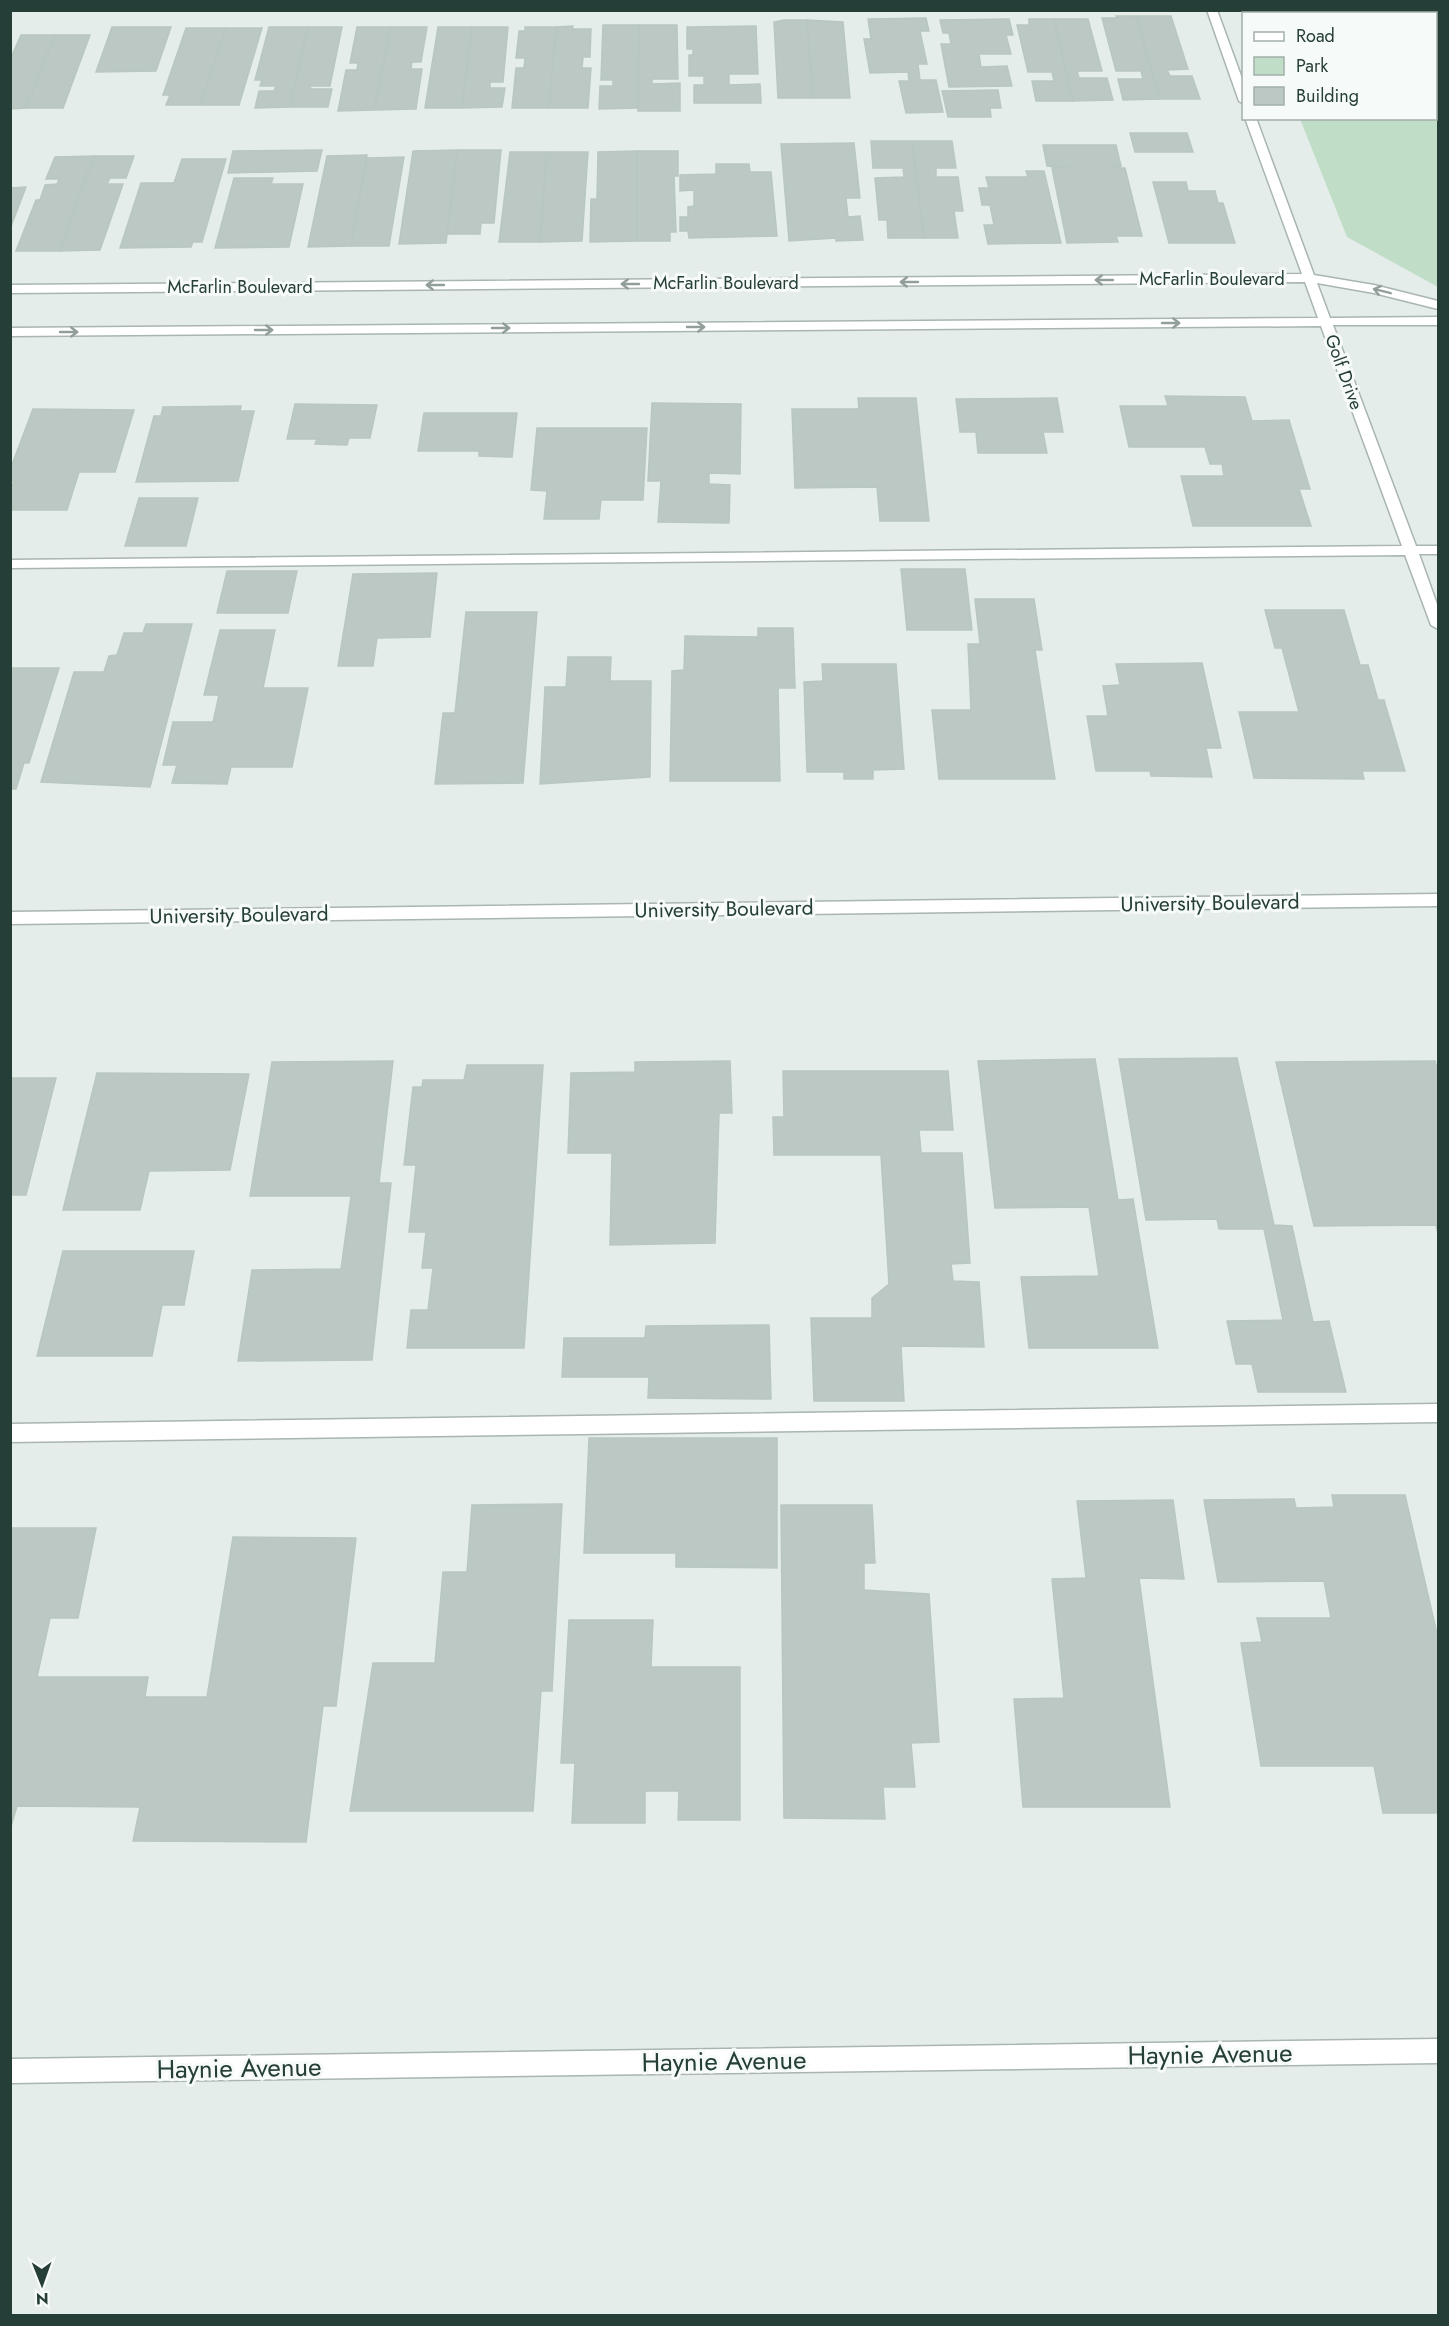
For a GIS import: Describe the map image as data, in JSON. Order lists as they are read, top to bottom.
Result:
{
  "streets": {
    "street": [
      "McFarlin Boulevard",
      "Golf Drive",
      "University Boulevard",
      "Haynie Avenue"
    ]
  },
  "crossings": [
    ["McFarlin Boulevard", "Golf Drive"]
  ],
  "legend": ["Road", "Park", "Building"],
  "north": "bottom"
}
